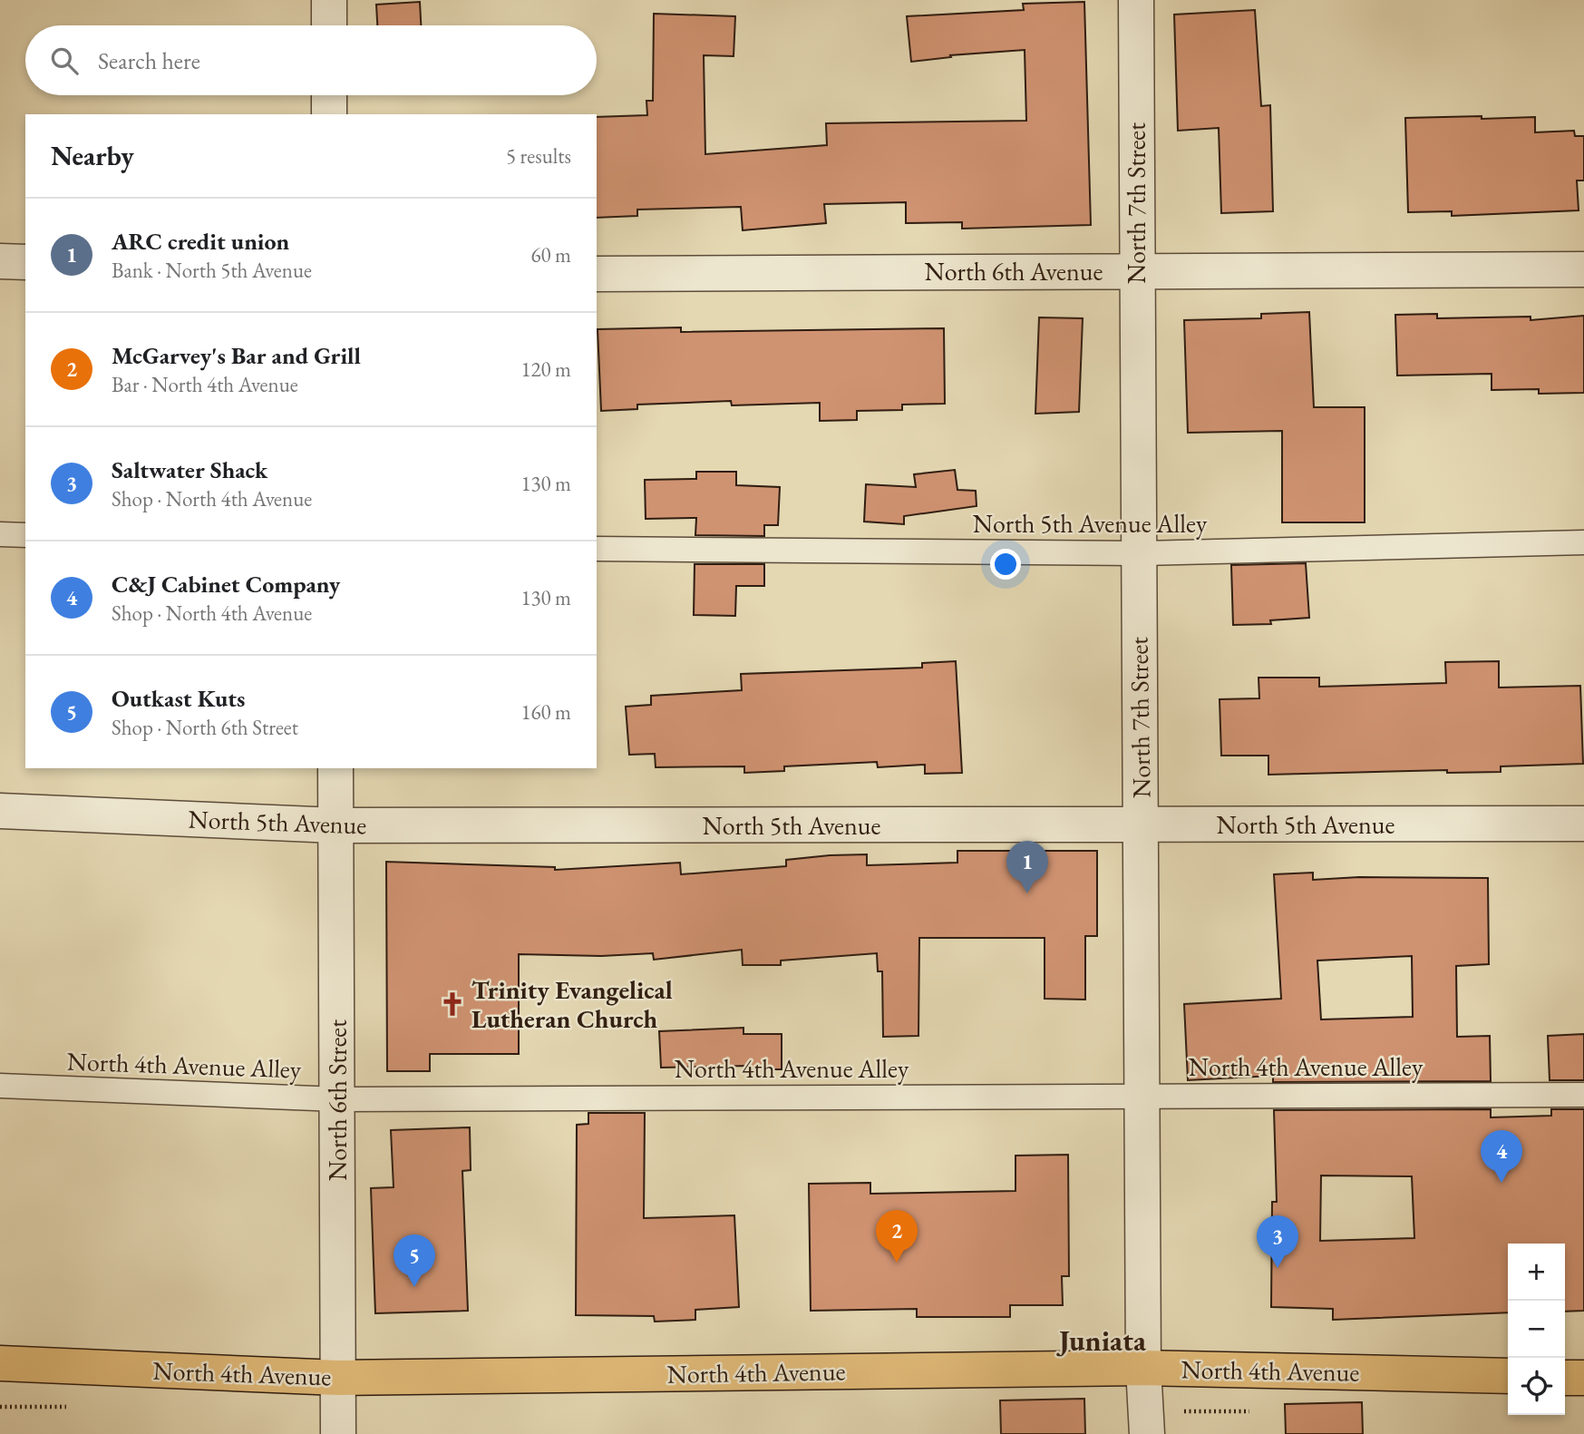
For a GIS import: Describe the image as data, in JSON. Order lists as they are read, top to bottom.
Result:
{
  "streets": {
    "main road": ["North 4th Avenue"],
    "street": [
      "North 7th Street",
      "North 6th Avenue",
      "North 5th Avenue",
      "North 6th Street"
    ],
    "lane": ["North 5th Avenue Alley", "North 4th Avenue Alley"]
  },
  "crossings": [
    ["North 7th Street", "North 6th Avenue"],
    ["North 7th Street", "North 5th Avenue Alley"],
    ["North 7th Street", "North 5th Avenue"],
    ["North 7th Street", "North 4th Avenue Alley"],
    ["North 7th Street", "North 4th Avenue"],
    ["North 5th Avenue", "North 6th Street"],
    ["North 4th Avenue Alley", "North 6th Street"],
    ["North 6th Street", "North 4th Avenue"]
  ],
  "districts": ["Juniata"],
  "places": {
    "church": ["Trinity Evangelical Lutheran Church"]
  },
  "page": {
    "search": "Search here",
    "heading": ["Nearby", "5 results"],
    "list": [
      {
        "mark": "1",
        "name": "ARC credit union",
        "note": "Bank · North 5th Avenue",
        "value": "60 m"
      },
      {
        "mark": "2",
        "name": "McGarvey's Bar and Grill",
        "note": "Bar · North 4th Avenue",
        "value": "120 m"
      },
      {
        "mark": "3",
        "name": "Saltwater Shack",
        "note": "Shop · North 4th Avenue",
        "value": "130 m"
      },
      {
        "mark": "4",
        "name": "C&J Cabinet Company",
        "note": "Shop · North 4th Avenue",
        "value": "130 m"
      },
      {
        "mark": "5",
        "name": "Outkast Kuts",
        "note": "Shop · North 6th Street",
        "value": "160 m"
      }
    ],
    "pins": [
      "1",
      "4",
      "2",
      "3",
      "5"
    ],
    "map_buttons": ["+", "−"]
  }
}
